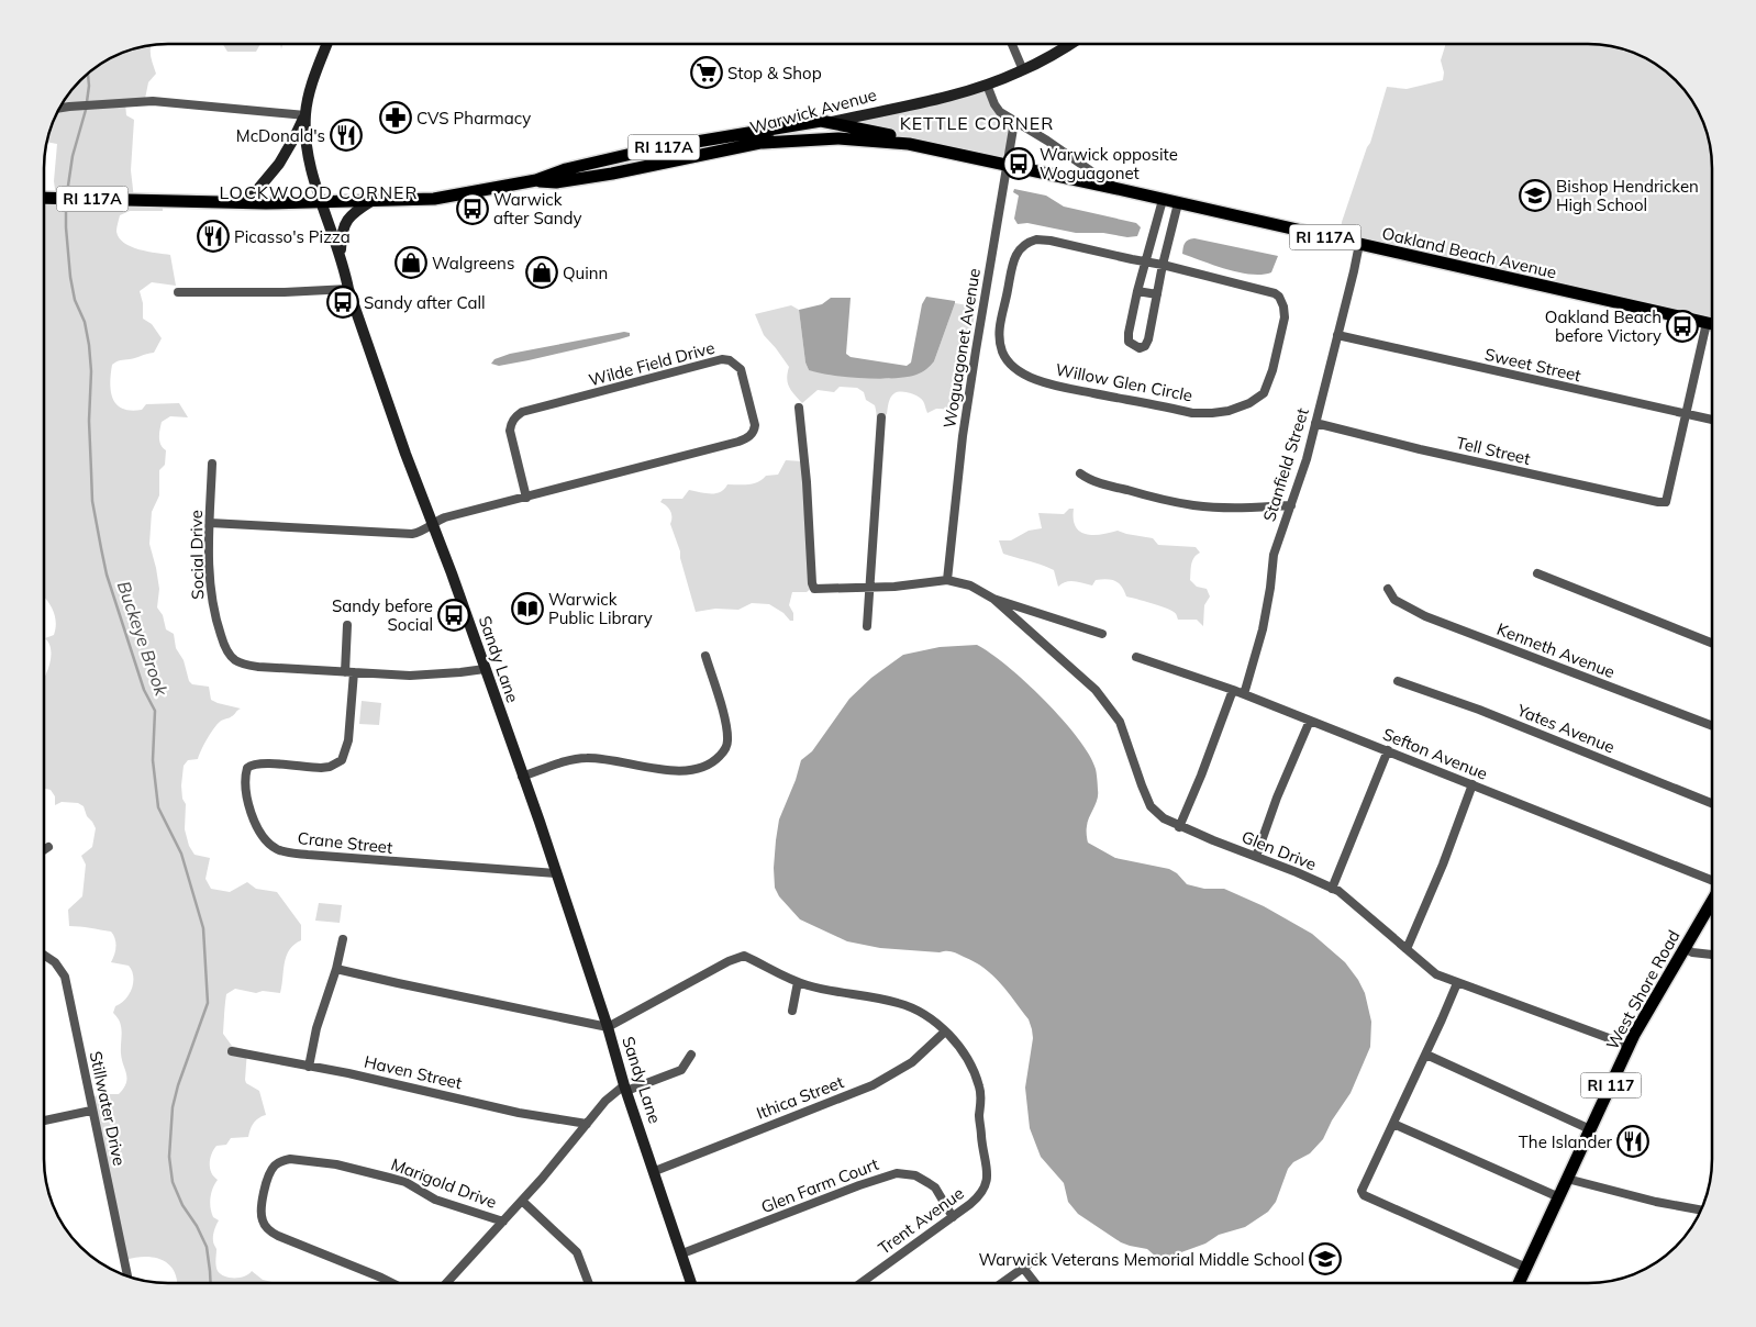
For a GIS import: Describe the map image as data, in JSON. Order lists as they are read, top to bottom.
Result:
{
  "streets": {
    "main road": [
      "Warwick Avenue",
      "RI 117A",
      "Oakland Beach Avenue",
      "Sandy Lane",
      "West Shore Road",
      "RI 117"
    ],
    "street": [
      "Woguagonet Avenue",
      "Wilde Field Drive",
      "Sweet Street",
      "Willow Glen Circle",
      "Tell Street",
      "Stanfield Street",
      "Social Drive",
      "Kenneth Avenue",
      "Yates Avenue",
      "Sefton Avenue",
      "Crane Street",
      "Glen Drive",
      "Haven Street",
      "Ithica Street",
      "Stillwater Drive",
      "Marigold Drive",
      "Glen Farm Court",
      "Trent Avenue"
    ]
  },
  "crossings": [
    ["Warwick Avenue", "Oakland Beach Avenue"],
    ["Warwick Avenue", "Sandy Lane"],
    ["Oakland Beach Avenue", "Woguagonet Avenue"],
    ["Oakland Beach Avenue", "Stanfield Street"],
    ["Wilde Field Drive", "Social Drive"],
    ["Wilde Field Drive", "Sandy Lane"],
    ["Sweet Street", "Tell Street"],
    ["Sweet Street", "Stanfield Street"],
    ["Tell Street", "Stanfield Street"],
    ["Stanfield Street", "Sefton Avenue"],
    ["Social Drive", "Sandy Lane"],
    ["Social Drive", "Crane Street"],
    ["Sandy Lane", "Crane Street"],
    ["Sandy Lane", "Ithica Street"],
    ["Sandy Lane", "Glen Farm Court"],
    ["Sandy Lane", "Trent Avenue"],
    ["Glen Drive", "West Shore Road"],
    ["Ithica Street", "Trent Avenue"],
    ["Glen Farm Court", "Trent Avenue"]
  ],
  "districts": ["KETTLE CORNER", "LOCKWOOD CORNER"],
  "water": ["Buckeye Brook"],
  "places": {
    "supermarket": ["Stop & Shop"],
    "pharmacy": ["CVS Pharmacy"],
    "restaurant": ["McDonald's", "Picasso's Pizza", "The Islander"],
    "bus stop": [
      "Warwick opposite Woguagonet",
      "Warwick after Sandy",
      "Sandy after Call",
      "Oakland Beach before Victory",
      "Sandy before Social"
    ],
    "school or university": ["Bishop Hendricken High School", "Warwick Veterans Memorial Middle School"],
    "shop": ["Walgreens", "Quinn"],
    "library": ["Warwick Public Library"]
  }
}
